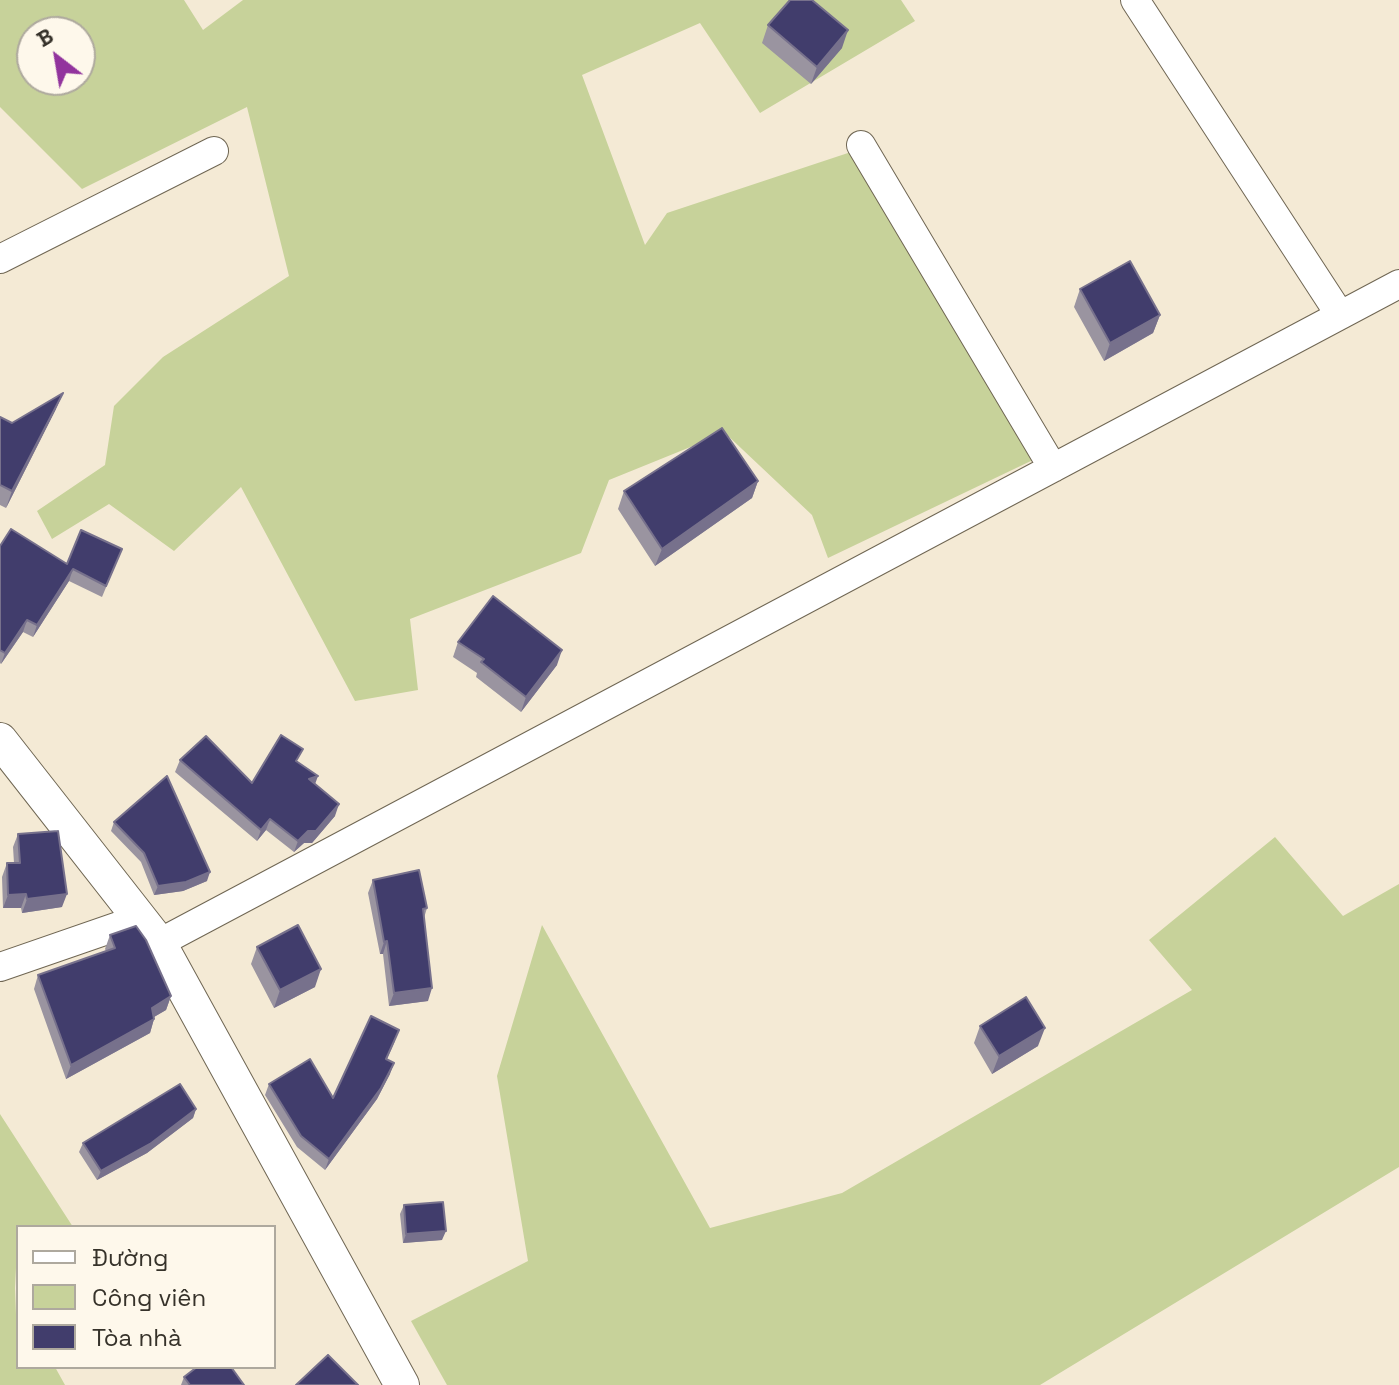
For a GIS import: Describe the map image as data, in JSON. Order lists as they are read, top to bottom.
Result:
{
  "legend": ["Đường", "Công viên", "Tòa nhà"],
  "north": "top left"
}
